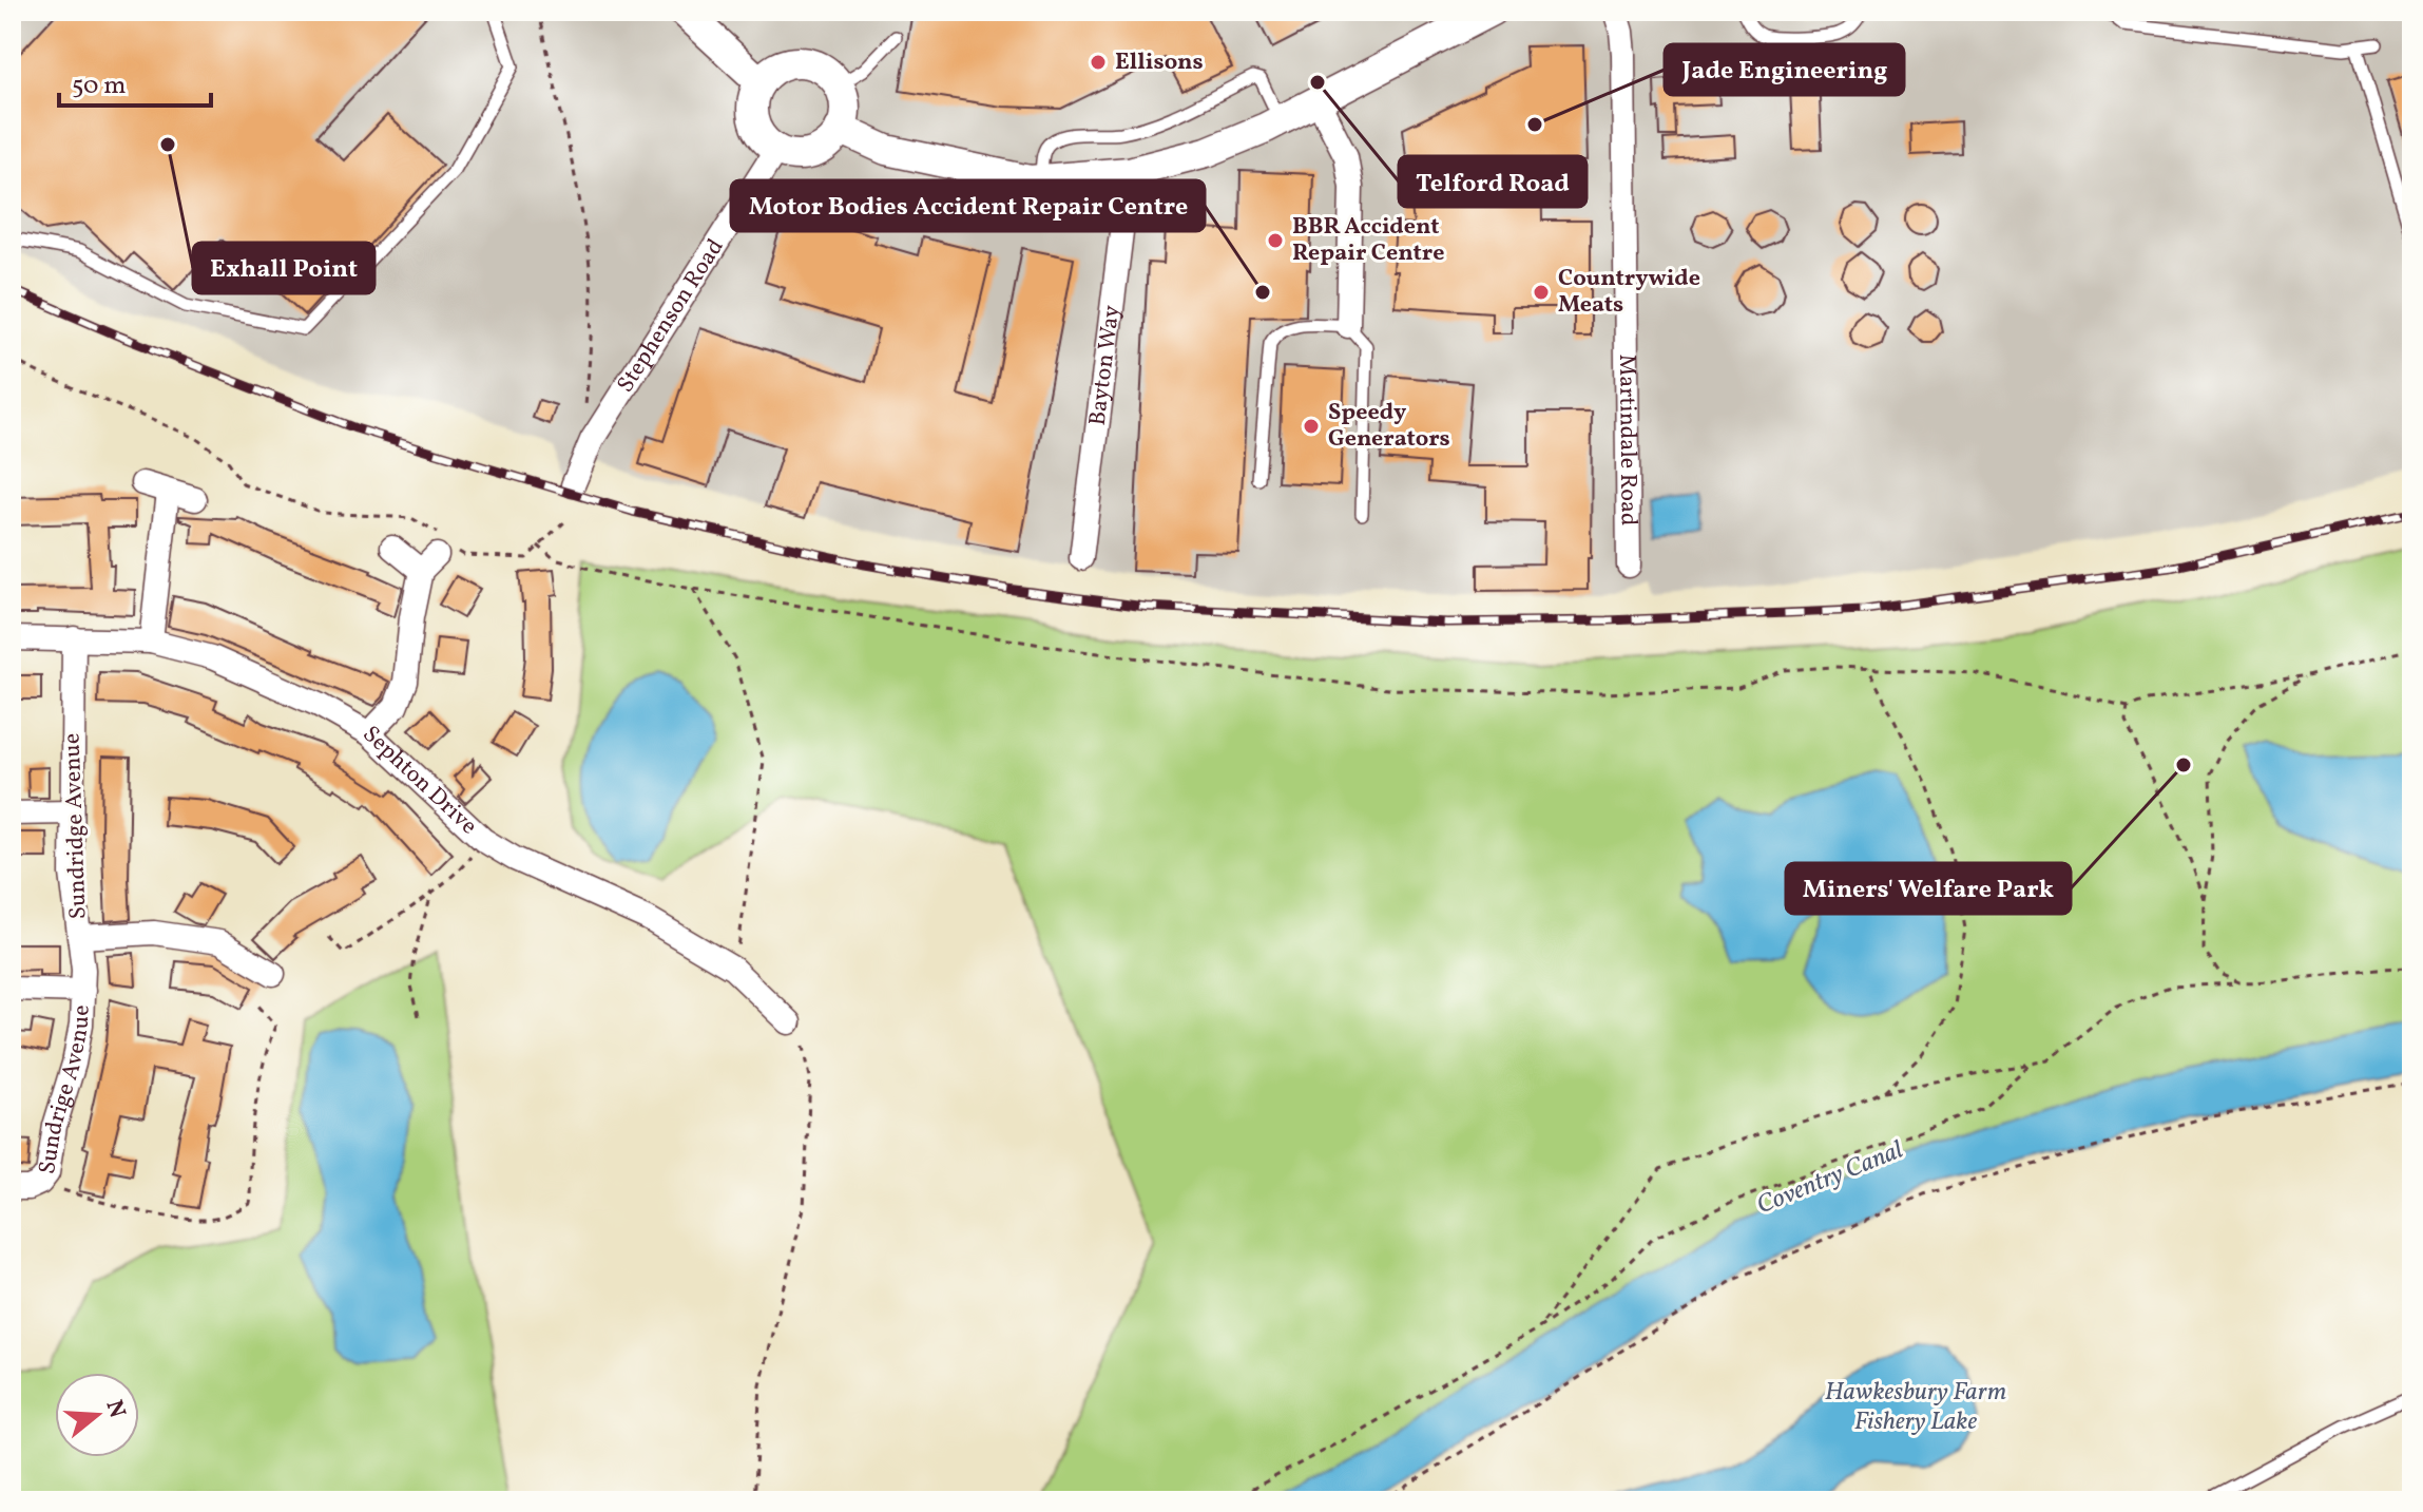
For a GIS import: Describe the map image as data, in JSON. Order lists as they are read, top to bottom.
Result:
{
  "streets": {
    "street": [
      "Stephenson Road",
      "Bayton Way",
      "Martindale Road",
      "Sephton Drive",
      "Sundridge Avenue",
      "Sundrige Avenue"
    ]
  },
  "crossings": [
    ["Sephton Drive", "Sundridge Avenue"],
    ["Sundridge Avenue", "Sundrige Avenue"]
  ],
  "water": ["Coventry Canal", "Hawkesbury Farm Fishery Lake"],
  "places": [
    "Ellisons",
    "Telford Road",
    "Jade Engineering",
    "Exhall Point",
    "BBR Accident Repair Centre",
    "Motor Bodies Accident Repair Centre",
    "Countrywide Meats",
    "Speedy Generators",
    "Miners' Welfare Park"
  ],
  "scale_bar": "50 m",
  "north": "right"
}
